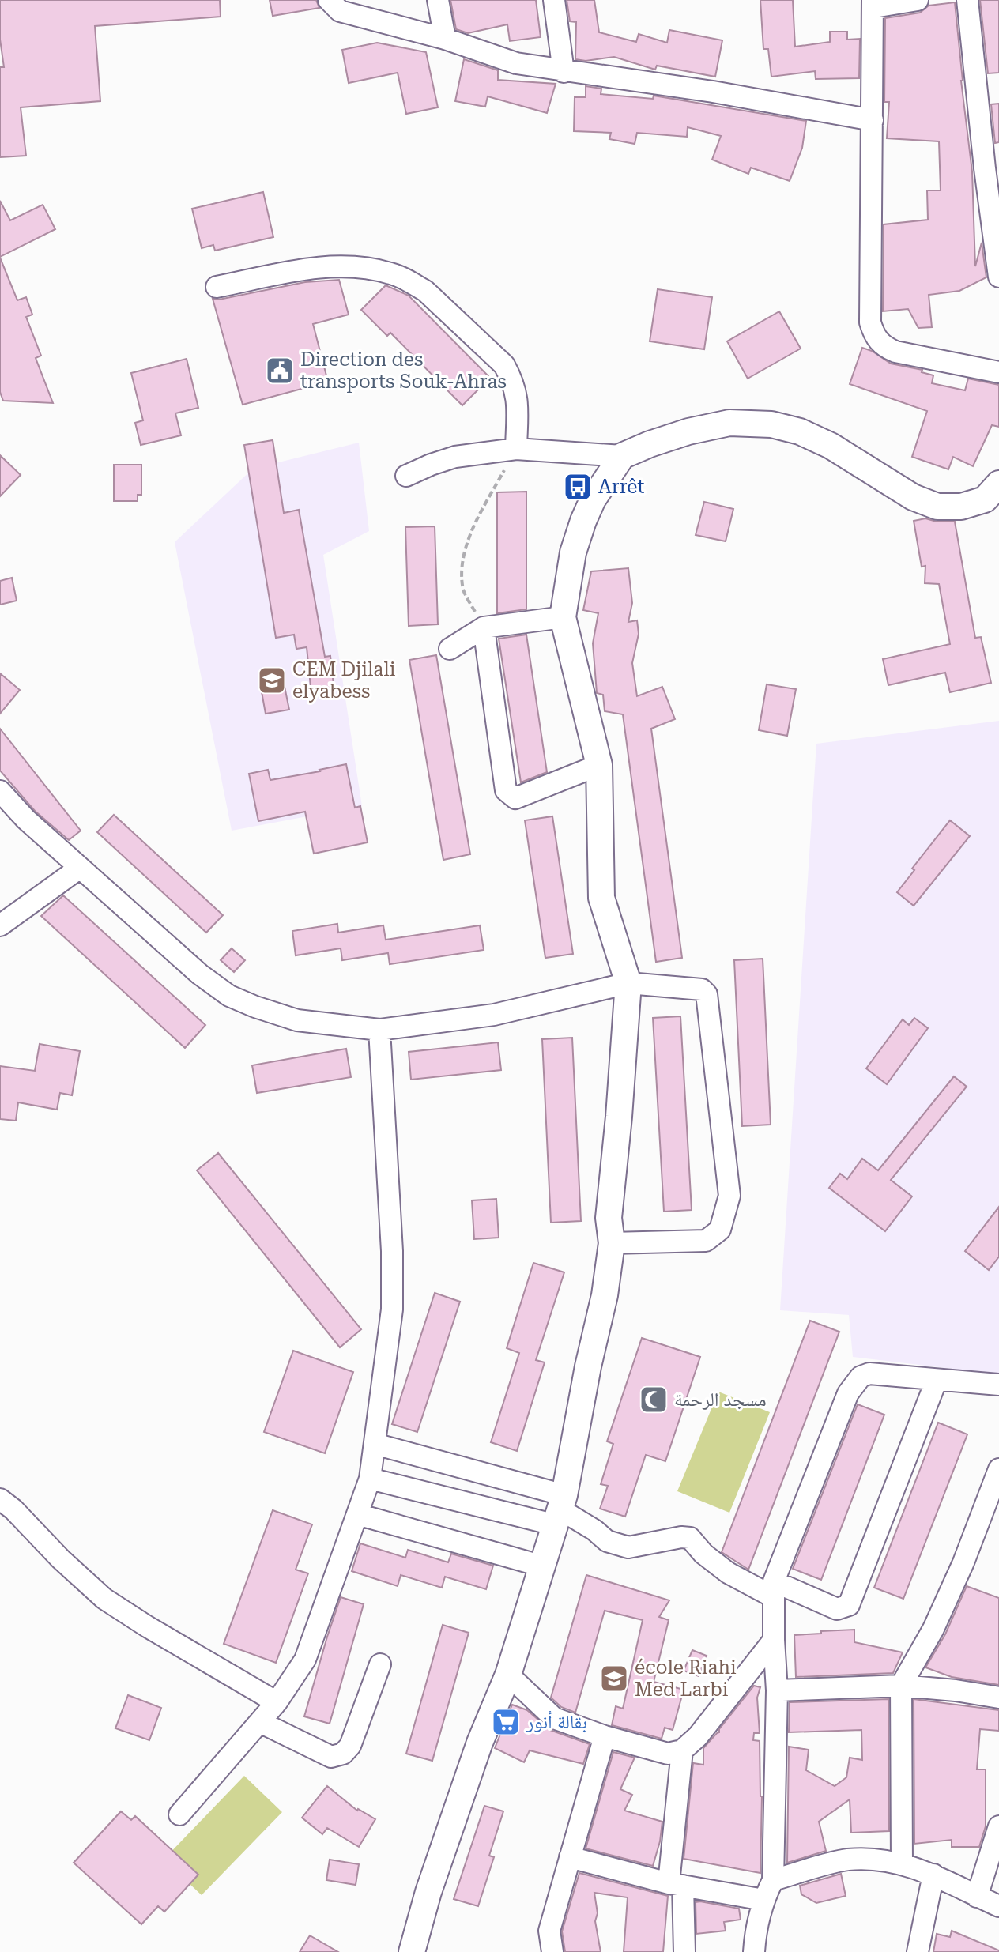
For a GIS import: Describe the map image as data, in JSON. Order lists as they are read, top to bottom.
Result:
{
  "places": {
    "public building": ["Direction des transports Souk-Ahras"],
    "bus stop": ["Arrêt"],
    "school or university": ["CEM Djilali elyabess", "école Riahi Med Larbi"],
    "mosque": ["مسجد الرحمة"],
    "supermarket": ["بقالة أنور"]
  }
}
